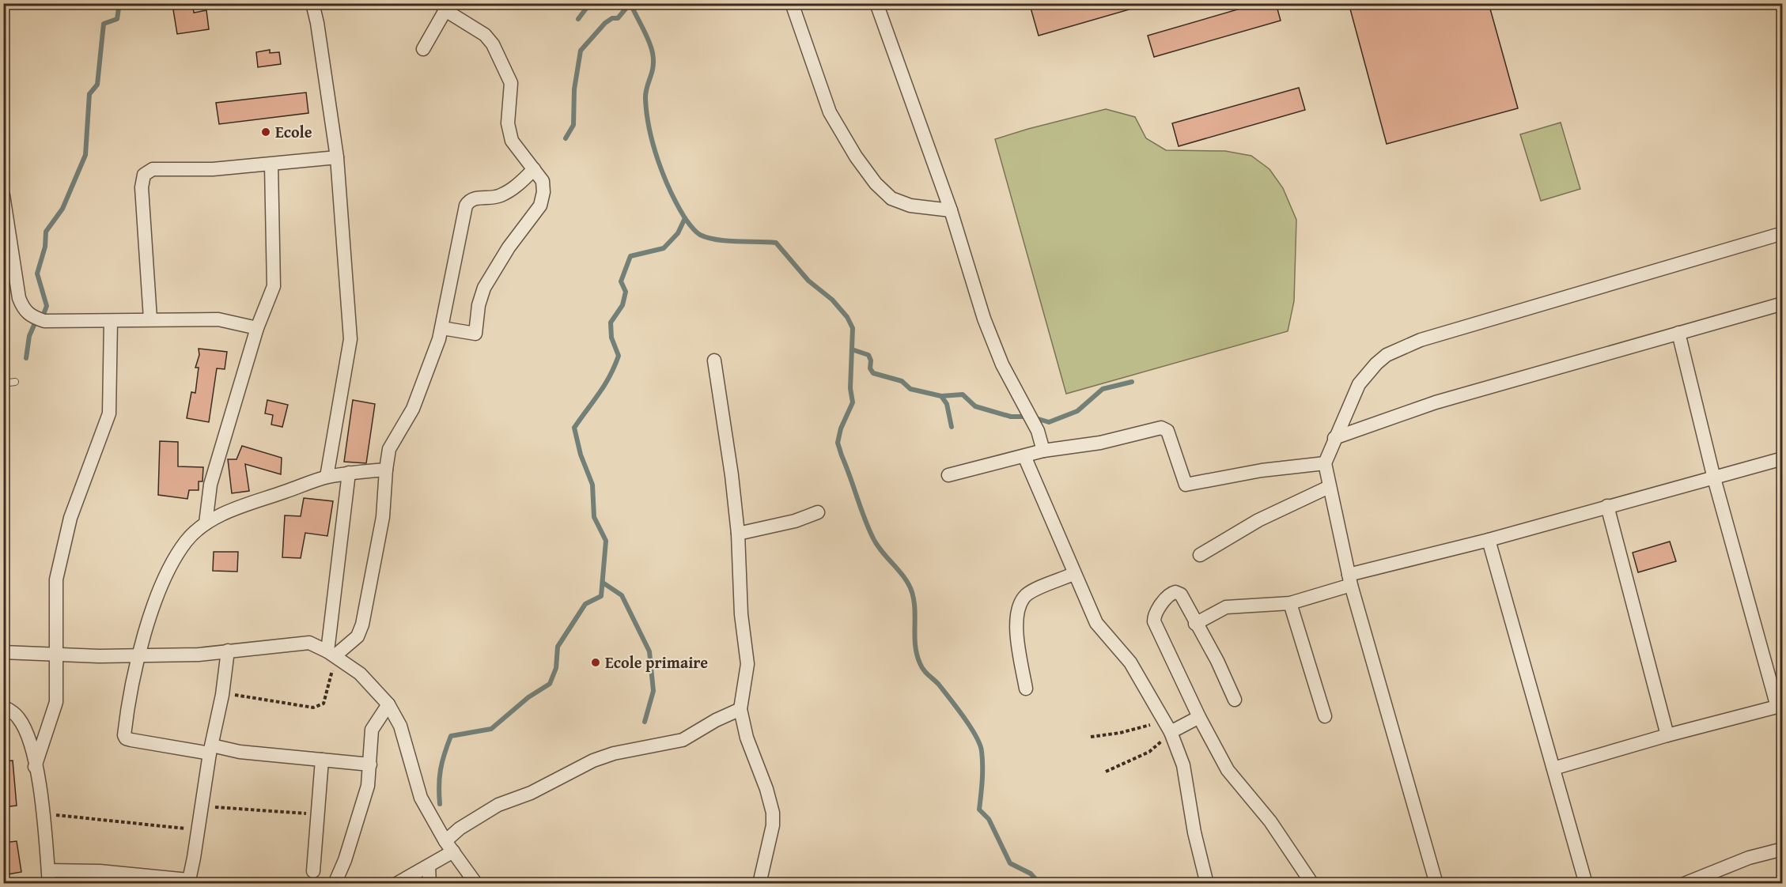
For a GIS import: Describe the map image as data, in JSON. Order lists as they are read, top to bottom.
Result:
{
  "places": ["Ecole", "Ecole primaire"]
}
